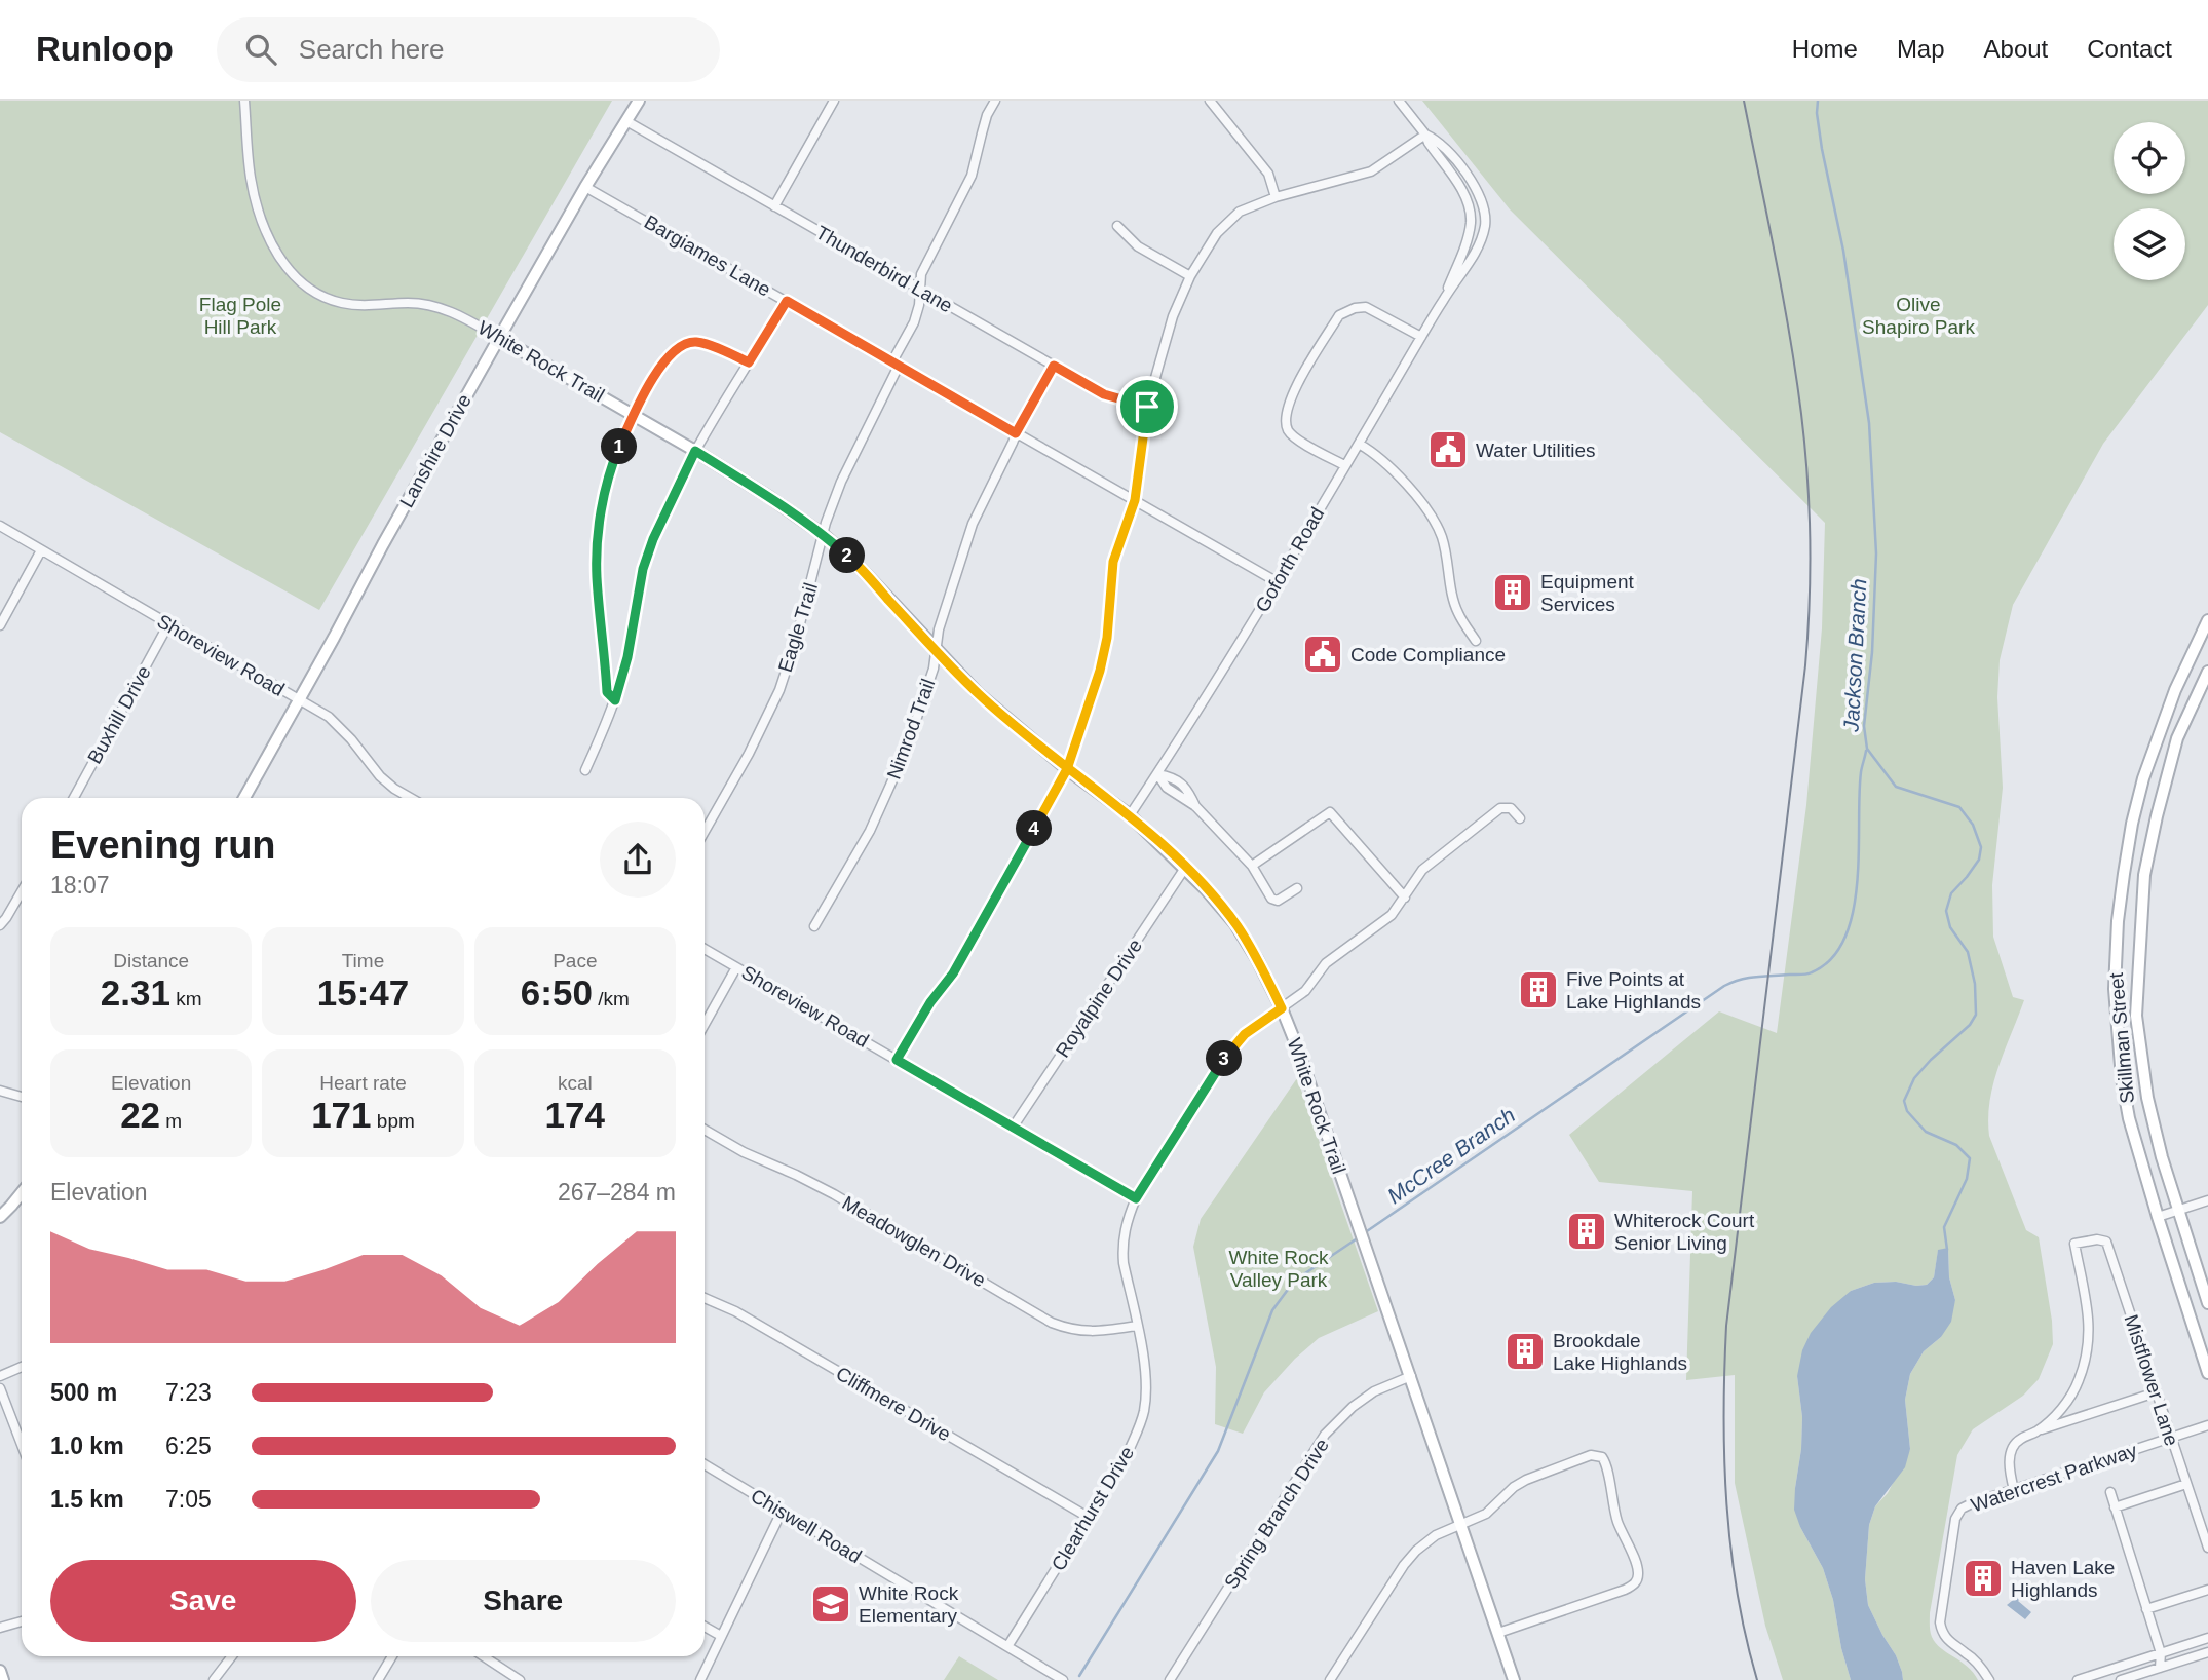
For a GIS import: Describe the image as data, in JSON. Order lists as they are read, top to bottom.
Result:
{
  "streets": {
    "street": [
      "Bargiames Lane",
      "Thunderbird Lane",
      "White Rock Trail",
      "Lanshire Drive",
      "Goforth Road",
      "Eagle Trail",
      "Shoreview Road",
      "Buxhill Drive",
      "Nimrod Trail",
      "Royalpine Drive",
      "Skillman Street",
      "Meadowglen Drive",
      "Mistflower Lane",
      "Cliffmere Drive",
      "Watercrest Parkway",
      "Clearhurst Drive",
      "Spring Branch Drive",
      "Chiswell Road"
    ]
  },
  "crossings": [
    ["Bargiames Lane", "Lanshire Drive"],
    ["Bargiames Lane", "Goforth Road"],
    ["Bargiames Lane", "Eagle Trail"],
    ["Bargiames Lane", "Nimrod Trail"],
    ["Thunderbird Lane", "Lanshire Drive"],
    ["Thunderbird Lane", "Eagle Trail"],
    ["Thunderbird Lane", "Nimrod Trail"],
    ["White Rock Trail", "Lanshire Drive"],
    ["White Rock Trail", "Goforth Road"],
    ["White Rock Trail", "Eagle Trail"],
    ["White Rock Trail", "Nimrod Trail"],
    ["White Rock Trail", "Royalpine Drive"],
    ["White Rock Trail", "Clearhurst Drive"],
    ["White Rock Trail", "Spring Branch Drive"],
    ["Lanshire Drive", "Shoreview Road"],
    ["Shoreview Road", "Buxhill Drive"],
    ["Shoreview Road", "Royalpine Drive"],
    ["Shoreview Road", "Clearhurst Drive"],
    ["Meadowglen Drive", "Clearhurst Drive"],
    ["Mistflower Lane", "Watercrest Parkway"],
    ["Cliffmere Drive", "Clearhurst Drive"],
    ["Clearhurst Drive", "Chiswell Road"]
  ],
  "water": ["Jackson Branch", "McCree Branch"],
  "parks": ["Flag Pole Hill Park", "Olive Shapiro Park", "White Rock Valley Park"],
  "places": {
    "public building": ["Water Utilities", "Code Compliance"],
    "building": [
      "Equipment Services",
      "Five Points at Lake Highlands",
      "Whiterock Court Senior Living",
      "Brookdale Lake Highlands",
      "Haven Lake Highlands"
    ],
    "school or university": ["White Rock Elementary"]
  },
  "page": {
    "header": "Runloop",
    "search": "Search here",
    "nav": [
      "Home",
      "Map",
      "About",
      "Contact"
    ],
    "pins": [
      "1",
      "2",
      "4",
      "3"
    ],
    "heading": ["Evening run", "18:07"],
    "stats": [
      ["Distance", "2.31 km"],
      ["Time", "15:47"],
      ["Pace", "6:50 /km"],
      ["Elevation", "22 m"],
      ["Heart rate", "171 bpm"],
      ["kcal", "174"]
    ],
    "chart": ["Elevation", "267–284 m"],
    "list": [
      {
        "name": "500 m",
        "note": "7:23"
      },
      {
        "name": "1.0 km",
        "note": "6:25"
      },
      {
        "name": "1.5 km",
        "note": "7:05"
      }
    ],
    "buttons": ["Save", "Share"]
  }
}
